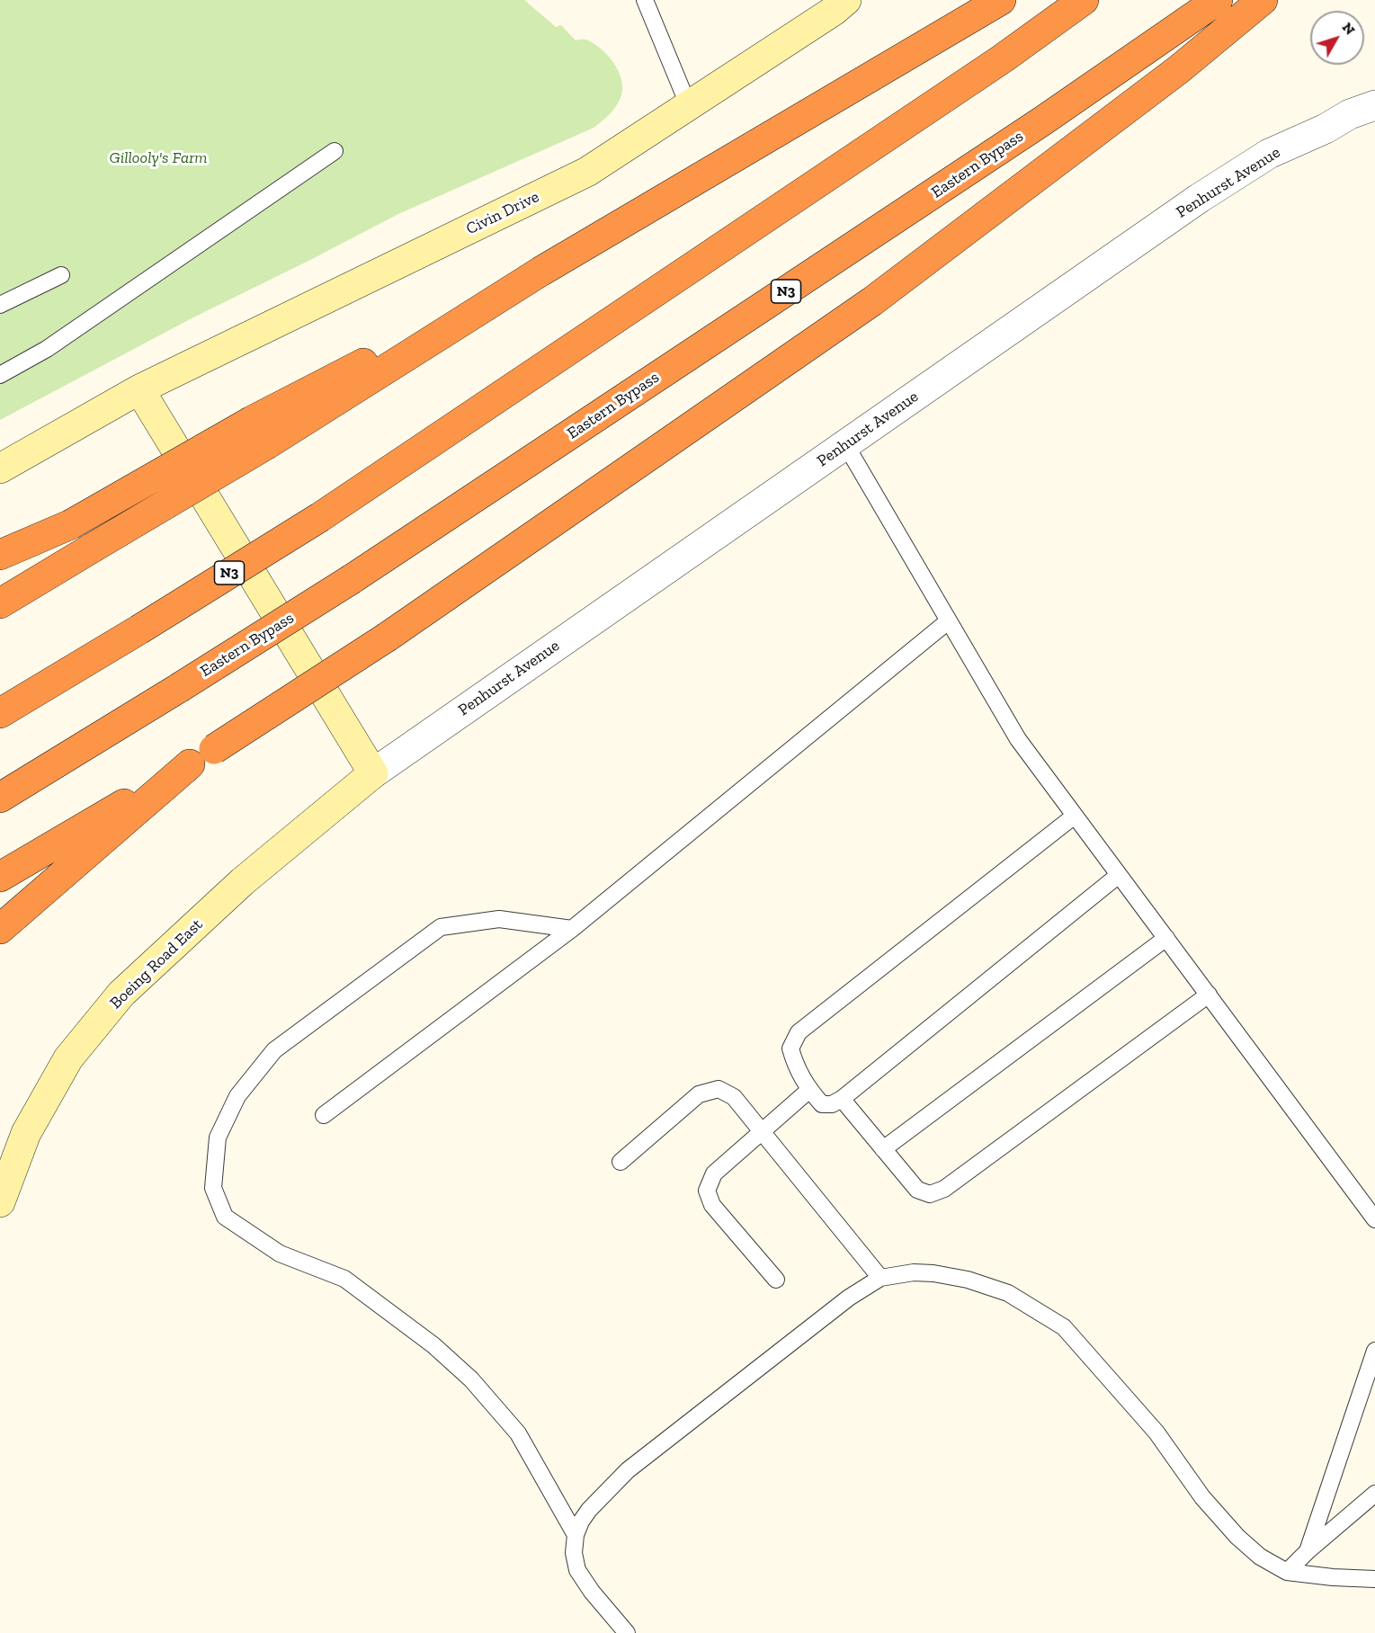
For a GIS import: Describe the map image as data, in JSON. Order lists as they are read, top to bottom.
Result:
{
  "streets": {
    "highway": ["Eastern Bypass", "N3"],
    "main road": ["Civin Drive", "Boeing Road East"],
    "street": ["Penhurst Avenue"]
  },
  "crossings": [
    ["Penhurst Avenue", "Boeing Road East"]
  ],
  "parks": ["Gillooly's Farm"],
  "north": "top right"
}
